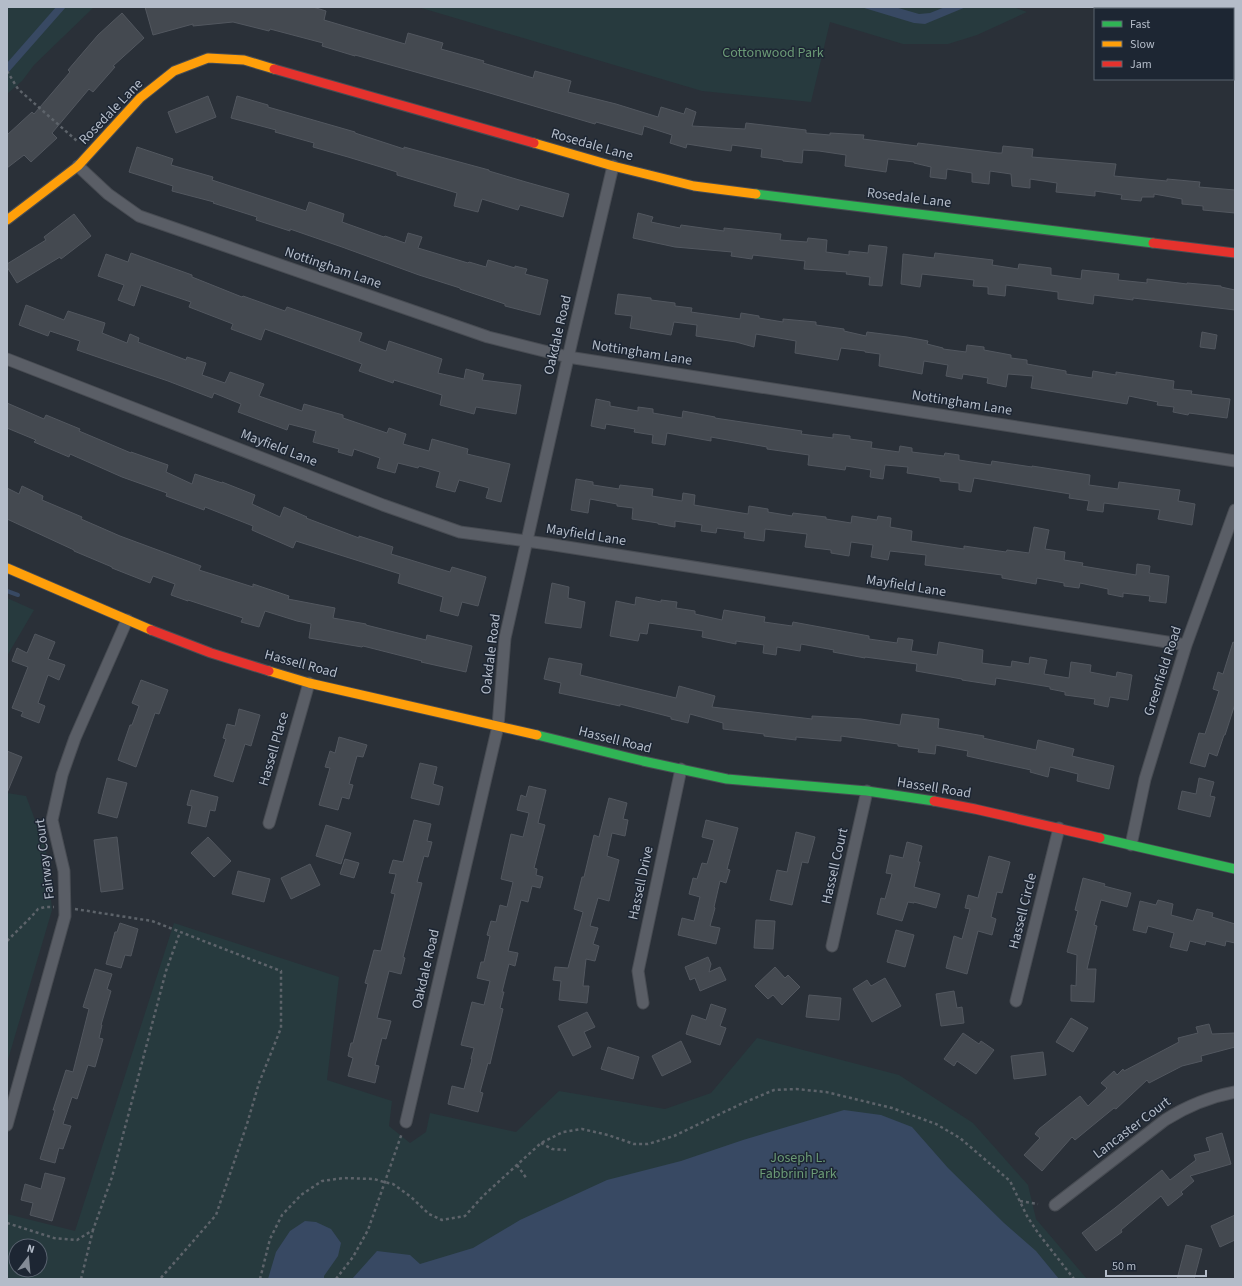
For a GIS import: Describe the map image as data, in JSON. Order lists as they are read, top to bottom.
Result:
{
  "streets": {
    "main road": ["Rosedale Lane", "Hassell Road"],
    "street": [
      "Nottingham Lane",
      "Oakdale Road",
      "Mayfield Lane",
      "Greenfield Road",
      "Hassell Place",
      "Fairway Court",
      "Hassell Court",
      "Hassell Drive",
      "Hassell Circle",
      "Lancaster Court"
    ]
  },
  "crossings": [
    ["Rosedale Lane", "Nottingham Lane"],
    ["Rosedale Lane", "Oakdale Road"],
    ["Nottingham Lane", "Oakdale Road"],
    ["Oakdale Road", "Mayfield Lane"],
    ["Oakdale Road", "Hassell Road"],
    ["Mayfield Lane", "Greenfield Road"],
    ["Hassell Road", "Greenfield Road"],
    ["Hassell Road", "Hassell Place"],
    ["Hassell Road", "Fairway Court"],
    ["Hassell Road", "Hassell Court"],
    ["Hassell Road", "Hassell Drive"],
    ["Hassell Road", "Hassell Circle"]
  ],
  "parks": ["Cottonwood Park", "Joseph L. Fabbrini Park"],
  "legend": ["Fast", "Slow", "Jam"],
  "scale_bar": "50 m",
  "north": "top"
}
